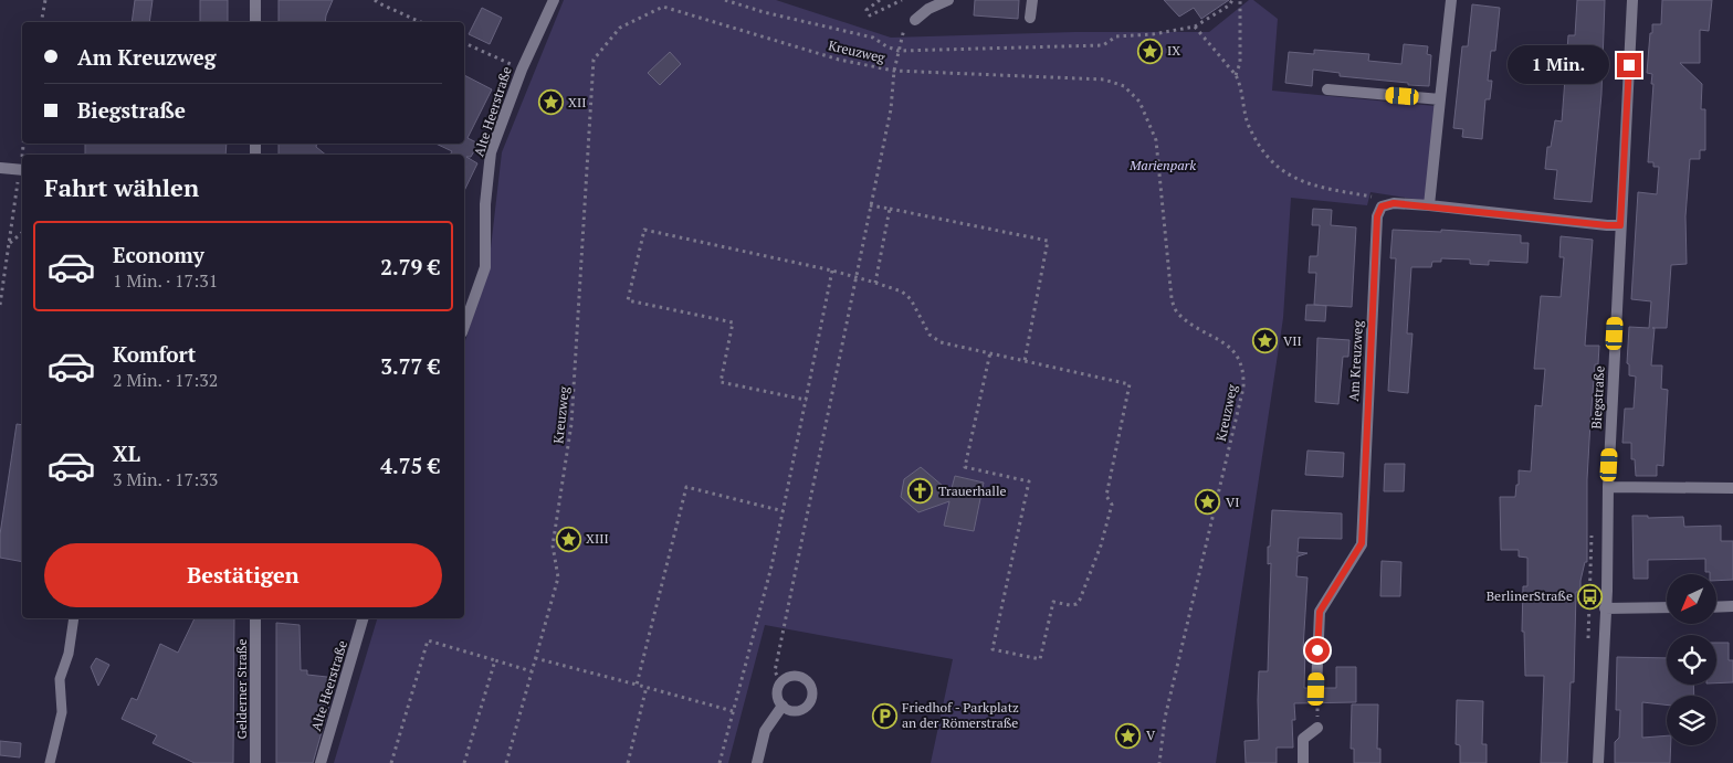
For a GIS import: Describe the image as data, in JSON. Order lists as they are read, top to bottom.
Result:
{
  "streets": {
    "street": [
      "Alte Heerstraße",
      "Am Kreuzweg",
      "Biegstraße",
      "Gelderner Straße"
    ],
    "path": ["Kreuzweg"]
  },
  "parks": ["Marienpark"],
  "places": {
    "place": [
      "IX",
      "XII",
      "VII",
      "VI",
      "XIII",
      "V"
    ],
    "church": ["Trauerhalle"],
    "bus stop": ["BerlinerStraße"],
    "parking": ["Friedhof - Parkplatz an der Römerstraße"]
  },
  "north": "bottom left",
  "page": {
    "banner": ["Am Kreuzweg", "Biegstraße"],
    "bubble": "1 Min.",
    "heading": "Fahrt wählen",
    "list": [
      {
        "name": "Economy",
        "note": "1 Min. · 17:31",
        "value": "2.79 €"
      },
      {
        "name": "Komfort",
        "note": "2 Min. · 17:32",
        "value": "3.77 €"
      },
      {
        "name": "XL",
        "note": "3 Min. · 17:33",
        "value": "4.75 €"
      }
    ],
    "buttons": "Bestätigen"
  }
}
